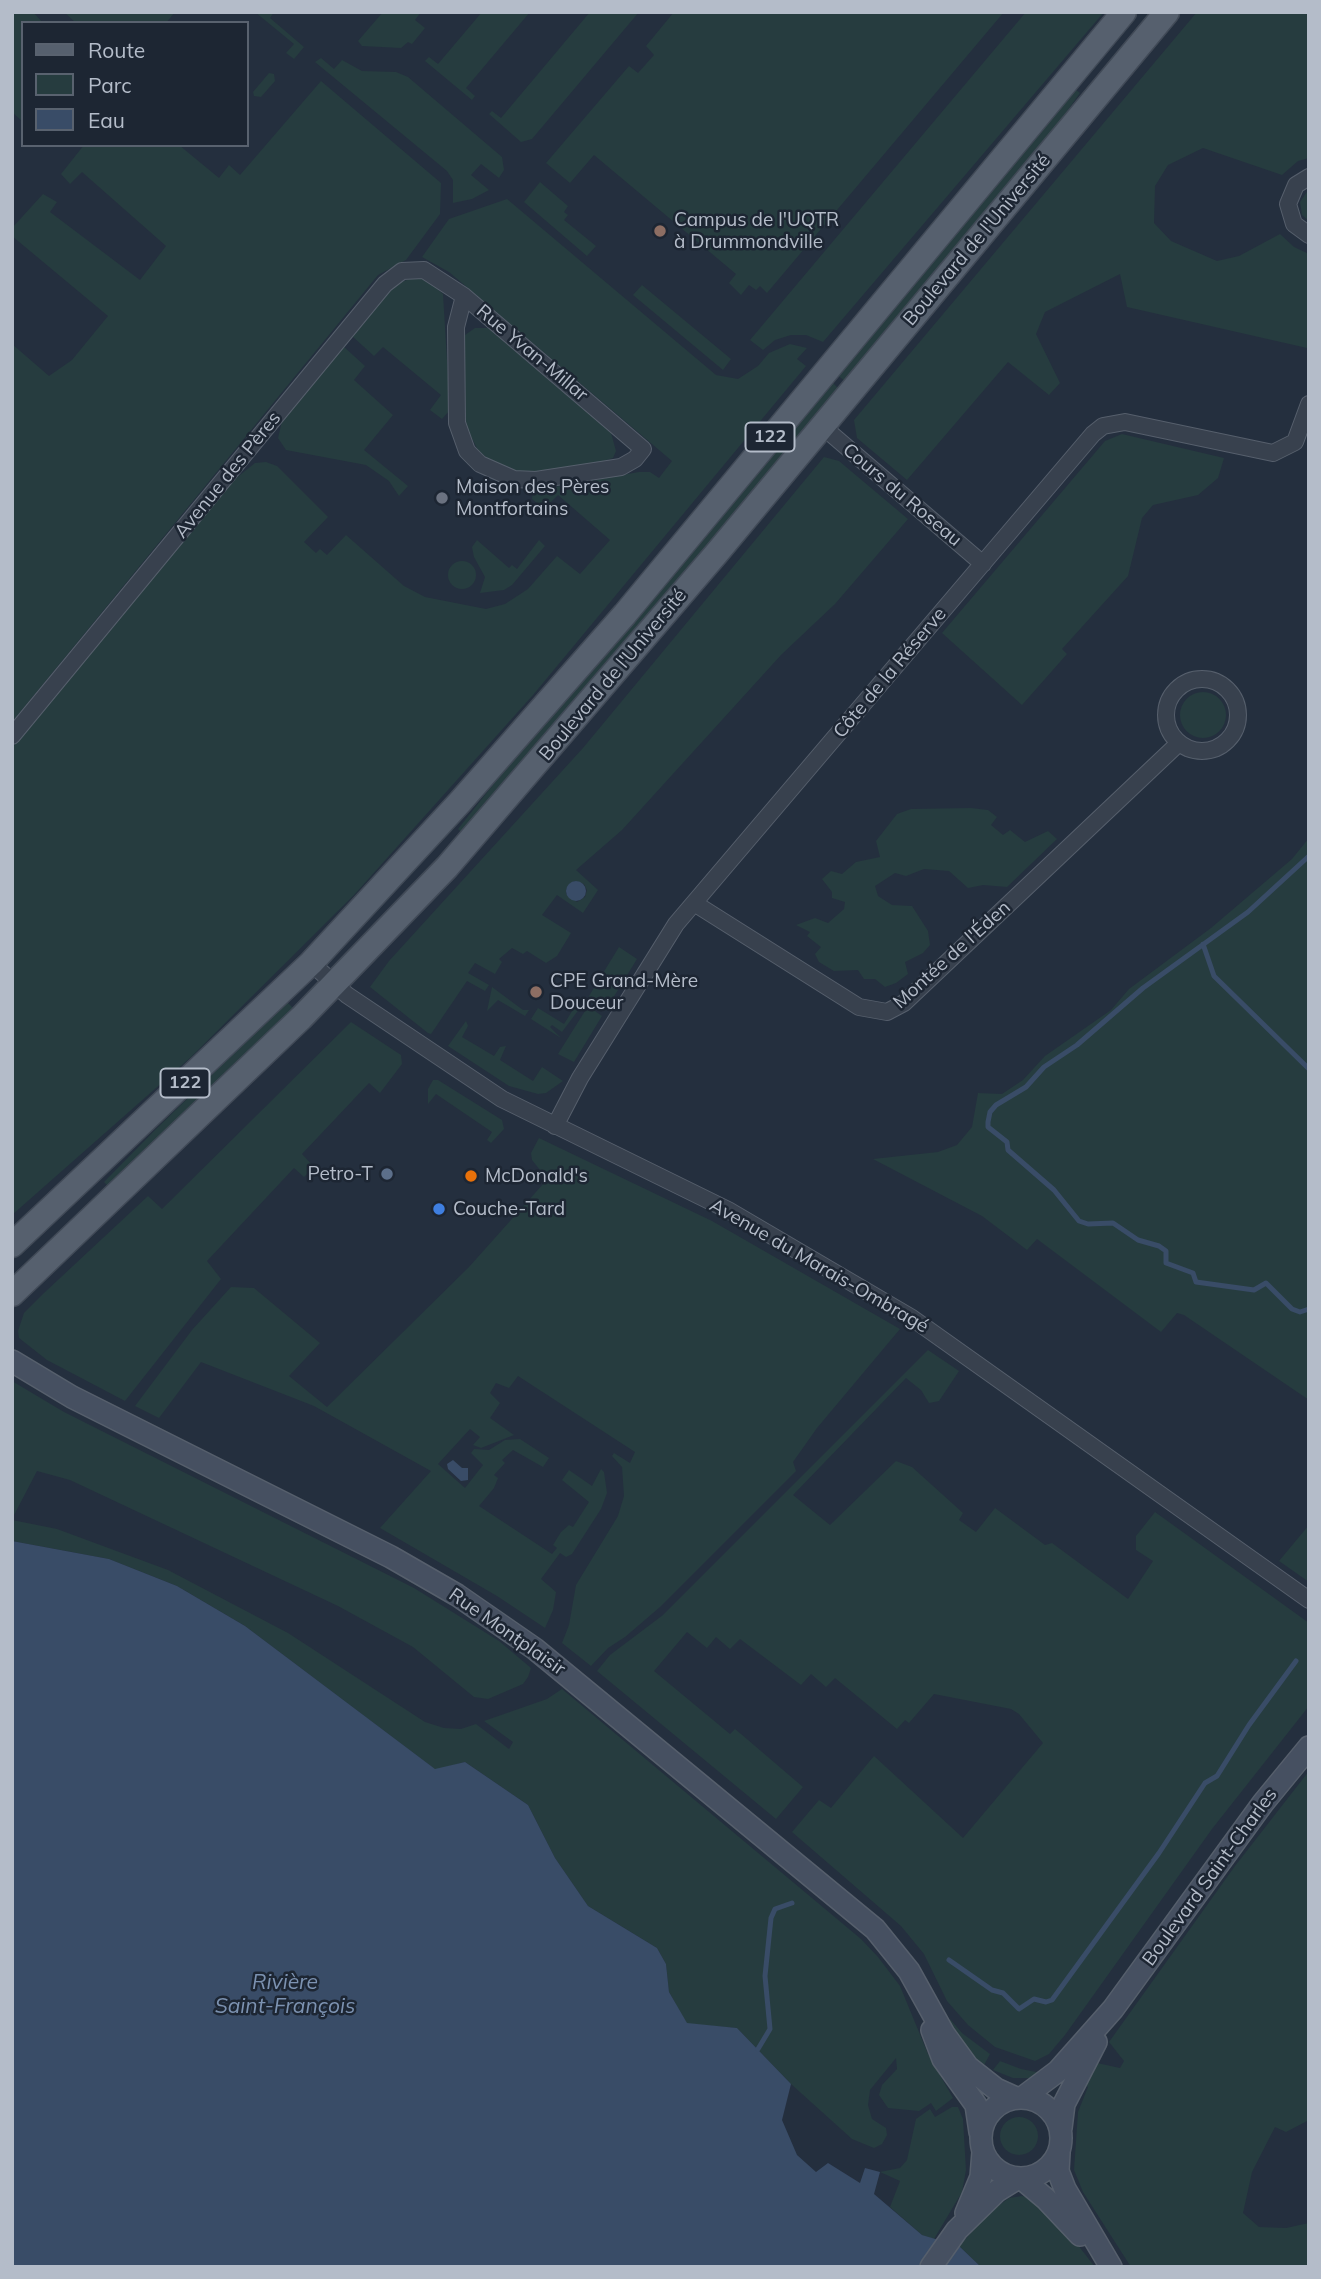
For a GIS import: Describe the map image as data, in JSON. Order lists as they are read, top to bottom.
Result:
{
  "streets": {
    "main road": ["Boulevard de l'Université", "122"],
    "street": [
      "Rue Yvan-Millar",
      "Avenue des Pères",
      "Cours du Roseau",
      "Côte de la Réserve",
      "Montée de l'Éden",
      "Avenue du Marais-Ombragé",
      "Rue Montplaisir",
      "Boulevard Saint-Charles"
    ]
  },
  "crossings": [
    ["Boulevard de l'Université", "Cours du Roseau"],
    ["Boulevard de l'Université", "Avenue du Marais-Ombragé"],
    ["Rue Yvan-Millar", "Avenue des Pères"],
    ["Cours du Roseau", "Côte de la Réserve"],
    ["Côte de la Réserve", "Montée de l'Éden"],
    ["Côte de la Réserve", "Avenue du Marais-Ombragé"],
    ["Rue Montplaisir", "Boulevard Saint-Charles"]
  ],
  "water": ["Rivière Saint-François"],
  "places": [
    "Campus de l'UQTR à Drummondville",
    "Maison des Pères Montfortains",
    "CPE Grand-Mère Douceur",
    "Petro-T",
    "McDonald's",
    "Couche-Tard"
  ],
  "legend": ["Route", "Parc", "Eau"]
}
